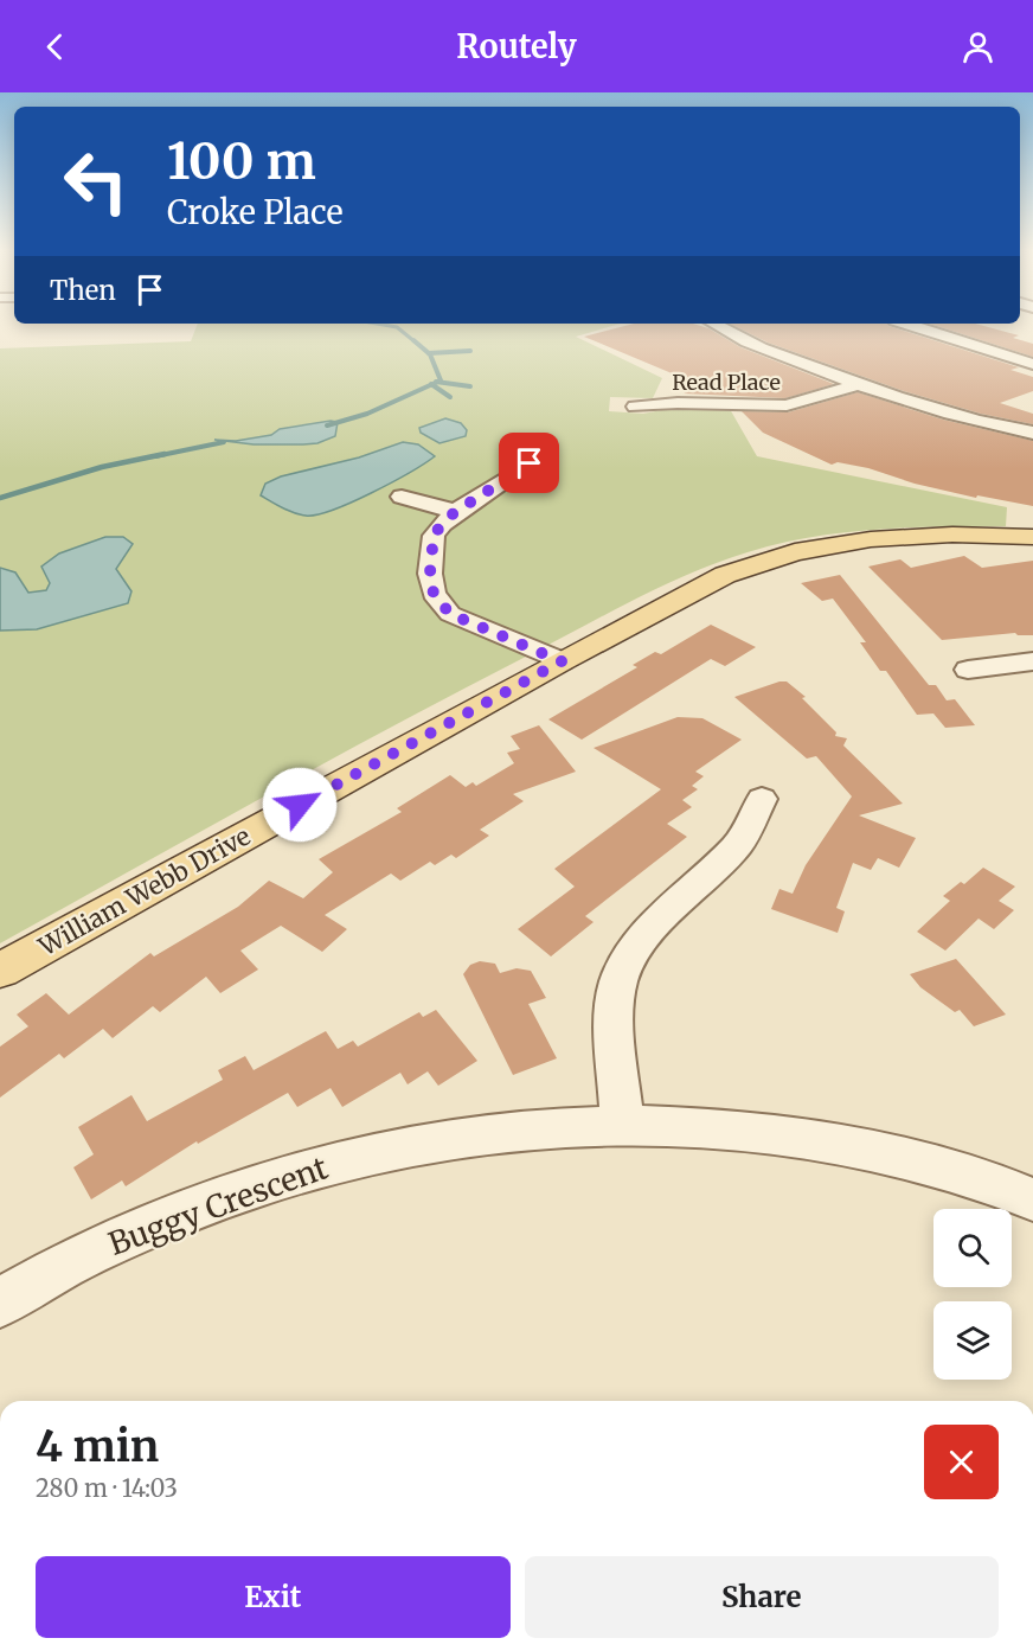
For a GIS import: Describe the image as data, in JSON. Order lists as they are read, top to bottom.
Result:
{
  "streets": {
    "main road": ["William Webb Drive"],
    "street": ["Read Place", "Buggy Crescent"]
  },
  "page": {
    "header": "Routely",
    "turn": ["100 m", "Croke Place"],
    "then": "Then",
    "heading": ["4 min", "280 m · 14:03"],
    "buttons": ["Exit", "Share"]
  }
}
